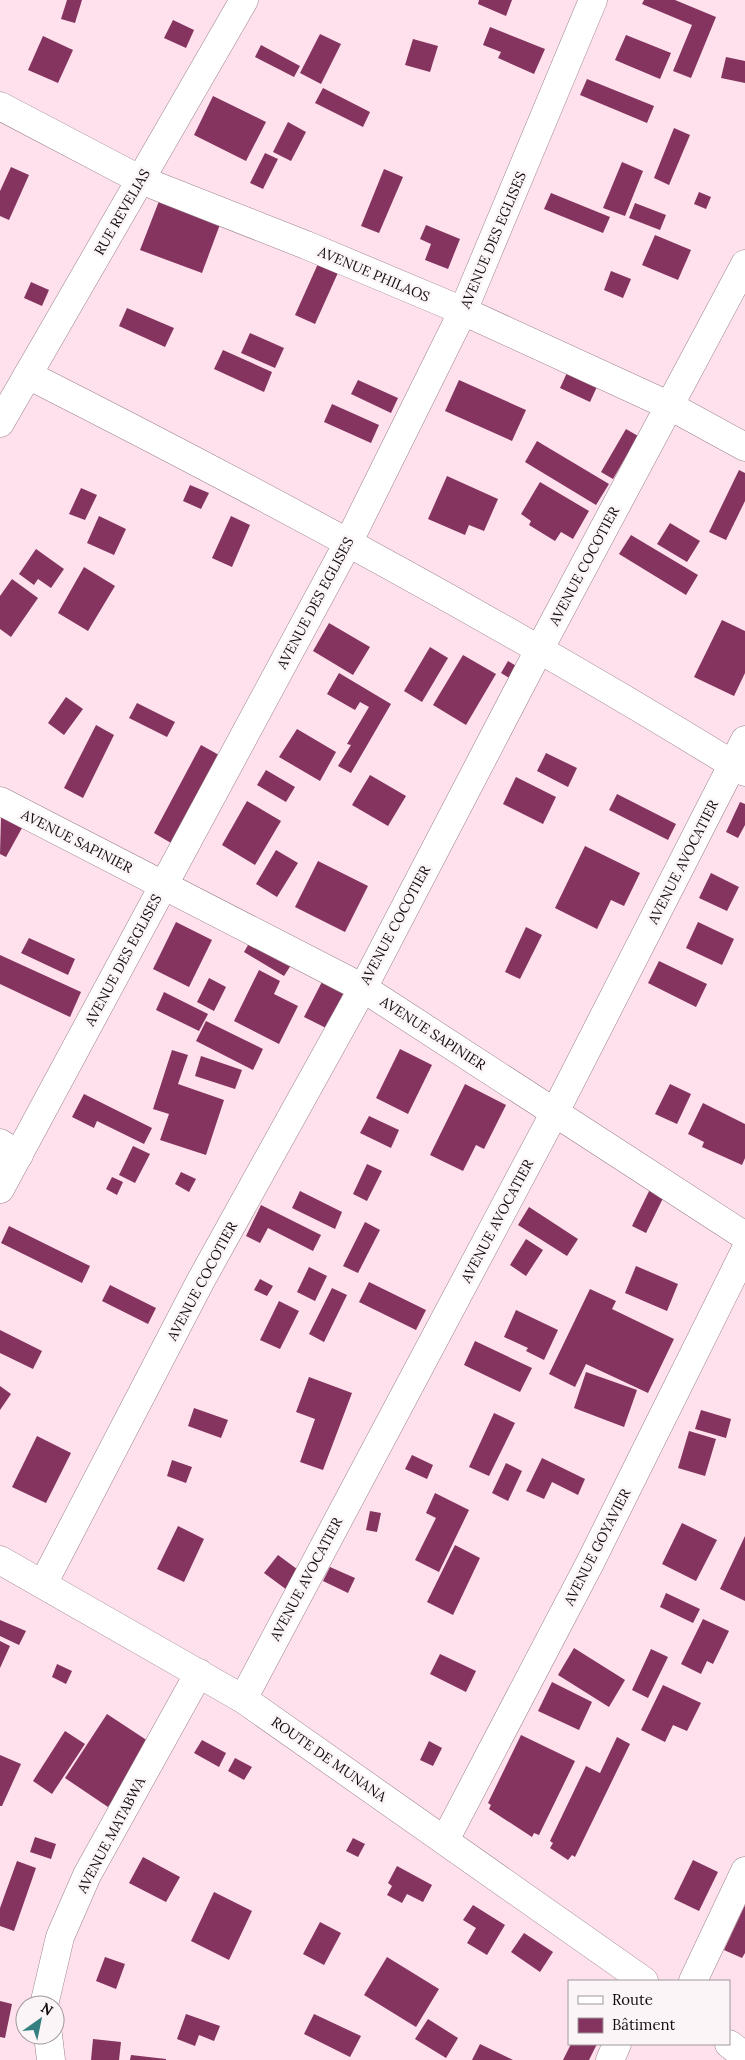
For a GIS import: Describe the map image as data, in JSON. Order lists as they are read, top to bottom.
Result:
{
  "streets": {
    "street": [
      "RUE REVELIAS",
      "AVENUE DES EGLISES",
      "AVENUE PHILAOS",
      "AVENUE COCOTIER",
      "AVENUE SAPINIER",
      "AVENUE AVOCATIER",
      "AVENUE GOYAVIER",
      "ROUTE DE MUNANA",
      "AVENUE MATABWA"
    ]
  },
  "crossings": [
    ["RUE REVELIAS", "AVENUE PHILAOS"],
    ["AVENUE DES EGLISES", "AVENUE PHILAOS"],
    ["AVENUE DES EGLISES", "AVENUE SAPINIER"],
    ["AVENUE PHILAOS", "AVENUE COCOTIER"],
    ["AVENUE COCOTIER", "AVENUE SAPINIER"],
    ["AVENUE COCOTIER", "ROUTE DE MUNANA"],
    ["AVENUE SAPINIER", "AVENUE AVOCATIER"],
    ["AVENUE AVOCATIER", "ROUTE DE MUNANA"],
    ["AVENUE GOYAVIER", "ROUTE DE MUNANA"],
    ["ROUTE DE MUNANA", "AVENUE MATABWA"]
  ],
  "legend": ["Route", "Bâtiment"],
  "north": "top right"
}
